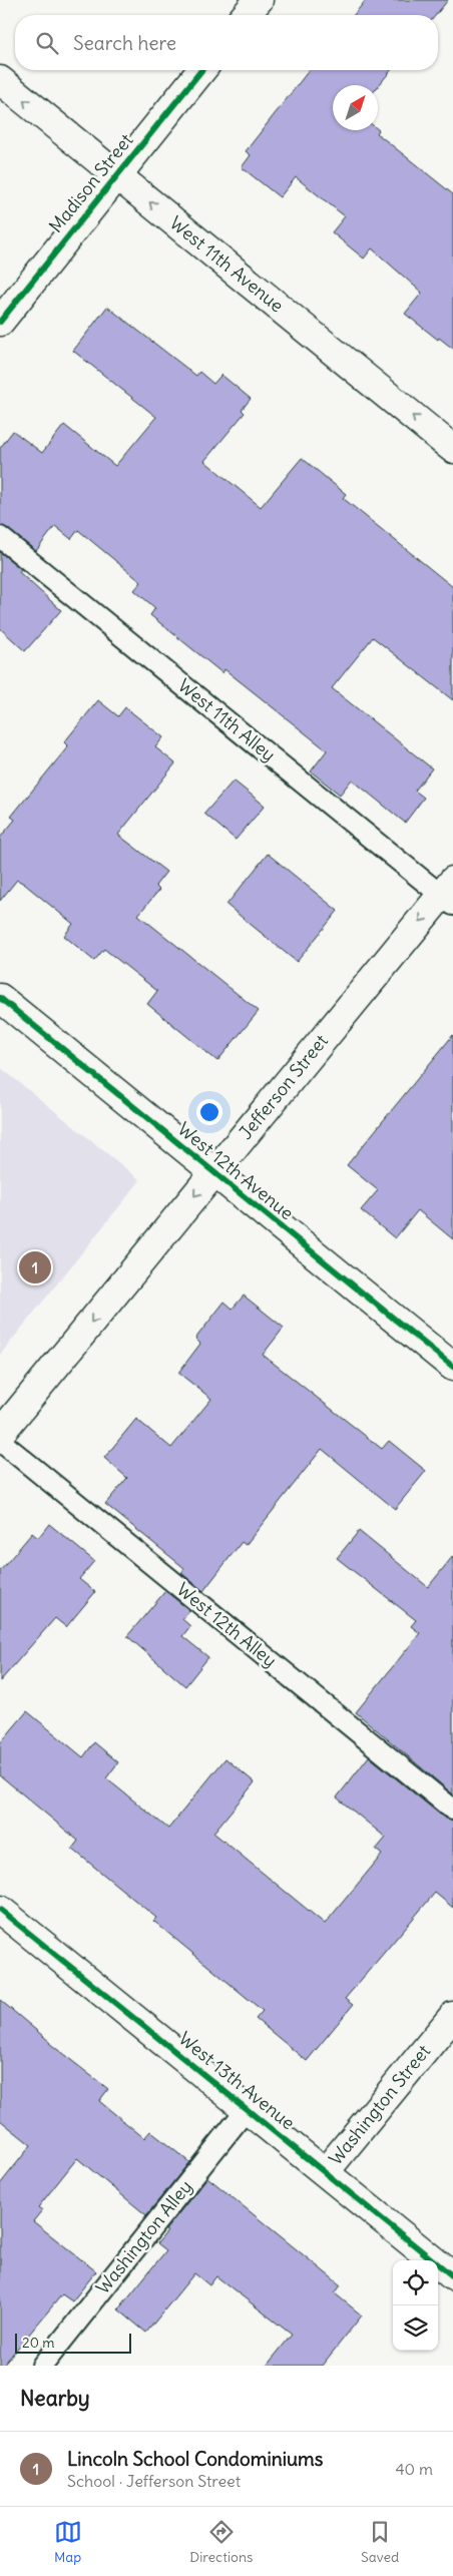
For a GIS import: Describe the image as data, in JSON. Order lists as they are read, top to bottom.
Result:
{
  "streets": {
    "main road": [
      "Madison Street",
      "West 11th Avenue",
      "Jefferson Street",
      "West 12th Avenue",
      "West 13th Avenue",
      "Washington Street"
    ],
    "lane": ["West 11th Alley", "West 12th Alley", "Washington Alley"]
  },
  "crossings": [
    ["Madison Street", "West 11th Avenue"],
    ["West 11th Alley", "Jefferson Street"],
    ["Jefferson Street", "West 12th Avenue"],
    ["West 13th Avenue", "Washington Street"],
    ["West 13th Avenue", "Washington Alley"]
  ],
  "one_way": ["West 11th Avenue", "Jefferson Street"],
  "scale_bar": "20 m",
  "north": "top right",
  "page": {
    "search": "Search here",
    "pins": "1",
    "scale": "20 m",
    "heading": "Nearby",
    "list": [
      {
        "mark": "1",
        "name": "Lincoln School Condominiums",
        "note": "School · Jefferson Street",
        "value": "40 m"
      }
    ],
    "nav": ["Map", "Directions", "Saved"]
  }
}
